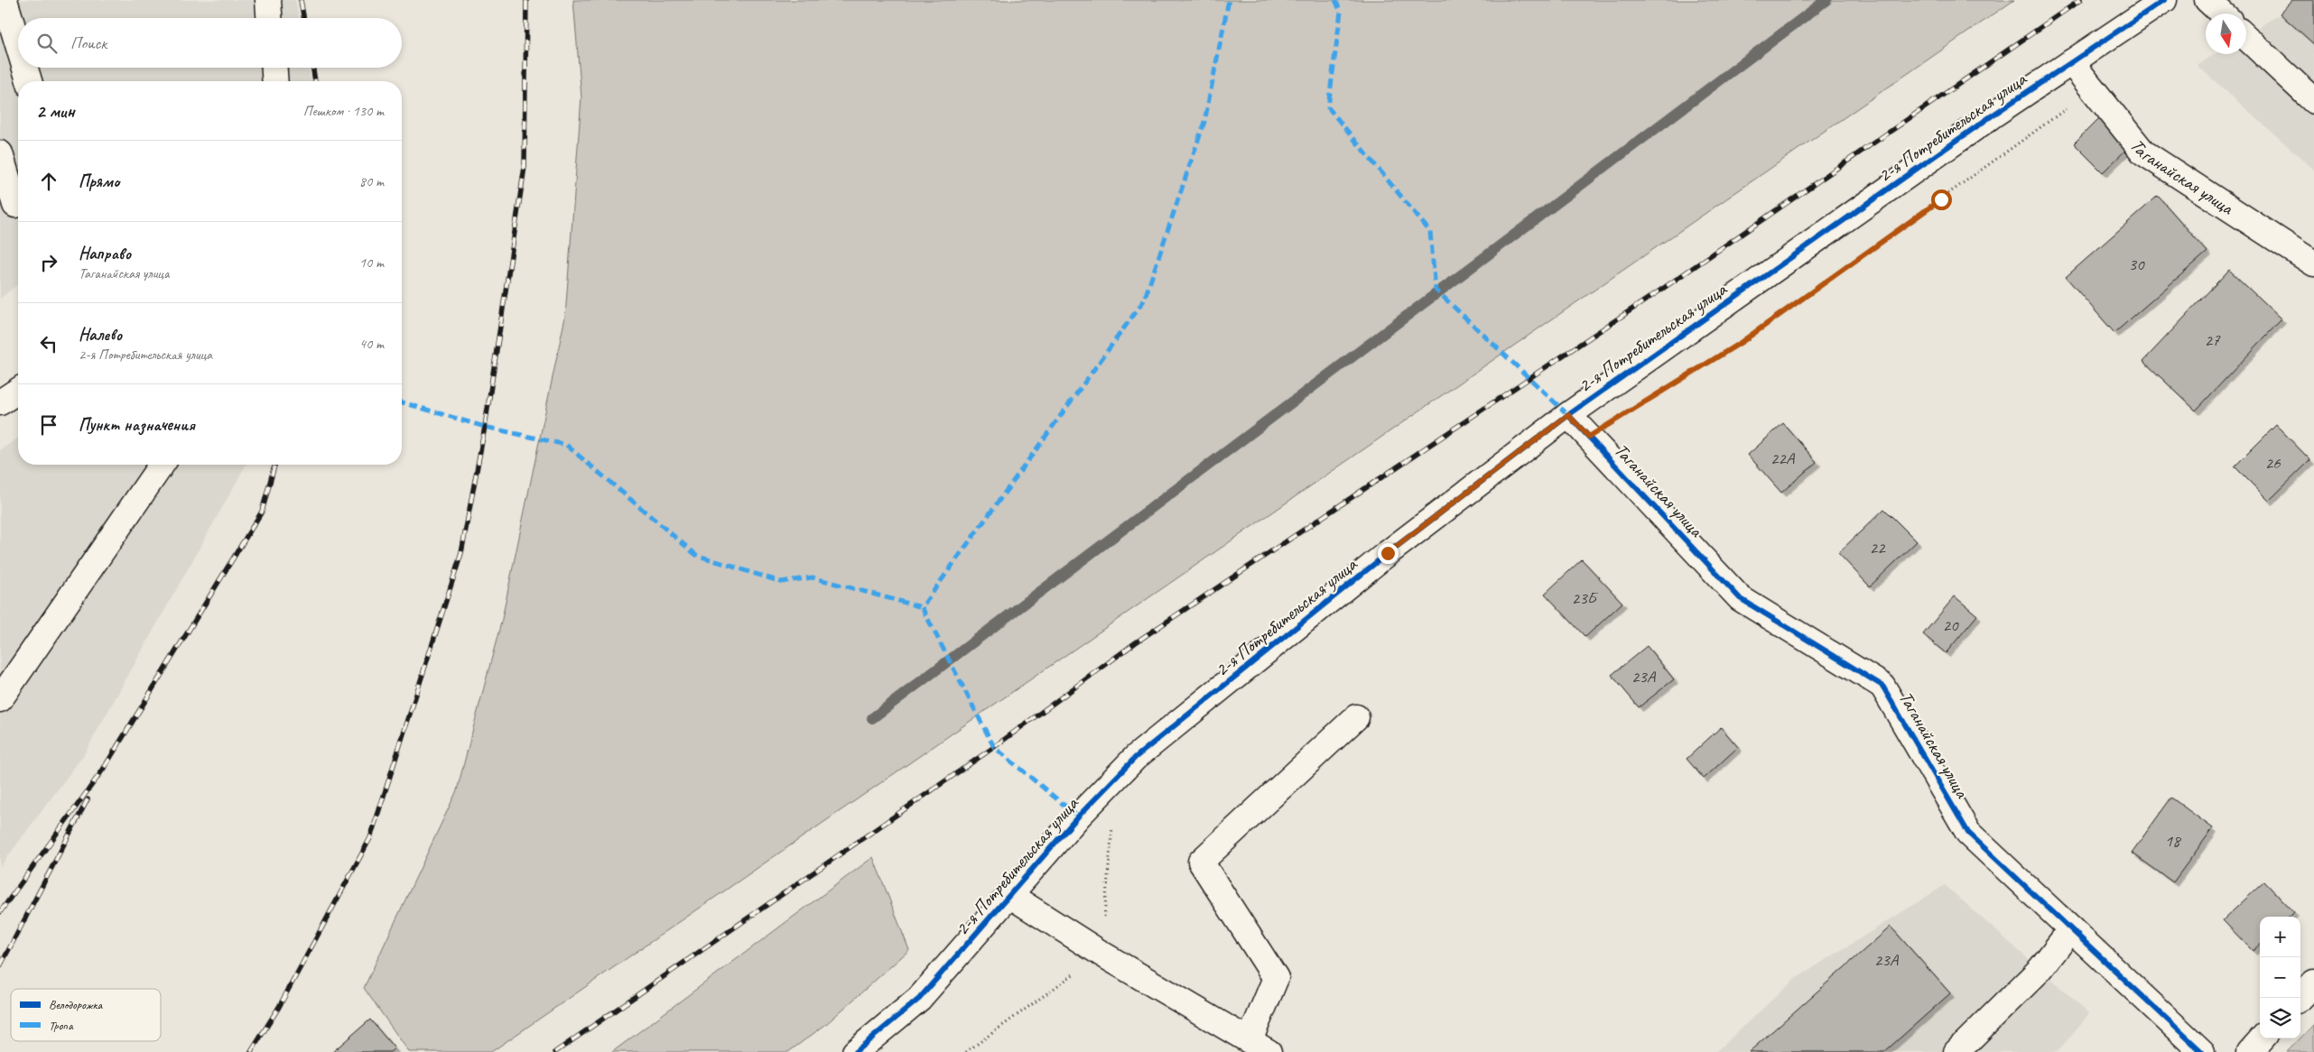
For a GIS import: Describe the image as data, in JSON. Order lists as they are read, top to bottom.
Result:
{
  "streets": {
    "street": ["2-я Потребительская улица", "Таганайская улица"]
  },
  "crossings": [
    ["2-я Потребительская улица", "Таганайская улица"]
  ],
  "house_numbers": [
    "30",
    "27",
    "22А",
    "26",
    "22",
    "23Б",
    "20",
    "23А",
    "18",
    "23А"
  ],
  "legend": ["Велодорожка", "Тропа"],
  "north": "bottom",
  "page": {
    "search": "Поиск",
    "heading": ["2 мин", "Пешком · 130 m"],
    "list": [
      ["Прямо", "80 m"],
      ["Направо", "Таганайская улица", "10 m"],
      ["Налево", "2-я Потребительская улица", "40 m"],
      "Пункт назначения"
    ],
    "map_buttons": ["+", "−"]
  }
}
